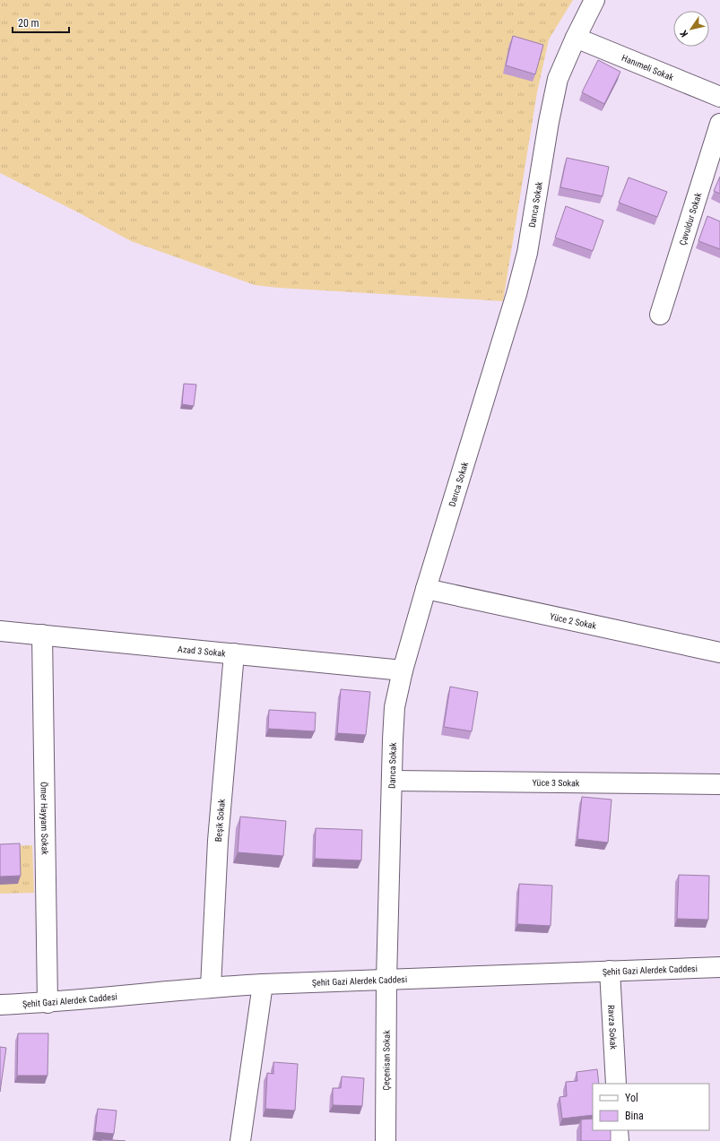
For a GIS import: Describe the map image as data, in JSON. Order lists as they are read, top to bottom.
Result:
{
  "streets": {
    "street": [
      "Hanımeli Sokak",
      "Darıca Sokak",
      "Çavuldur Sokak",
      "Yüce 2 Sokak",
      "Azad 3 Sokak",
      "Yüce 3 Sokak",
      "Ömer Hayyam Sokak",
      "Beşik Sokak",
      "Şehit Gazi Alerdek Caddesi",
      "Ravza Sokak",
      "Çeçenisan Sokak"
    ]
  },
  "crossings": [
    ["Hanımeli Sokak", "Darıca Sokak"],
    ["Darıca Sokak", "Yüce 2 Sokak"],
    ["Darıca Sokak", "Azad 3 Sokak"],
    ["Darıca Sokak", "Yüce 3 Sokak"],
    ["Darıca Sokak", "Şehit Gazi Alerdek Caddesi"],
    ["Darıca Sokak", "Çeçenisan Sokak"],
    ["Azad 3 Sokak", "Ömer Hayyam Sokak"],
    ["Azad 3 Sokak", "Beşik Sokak"],
    ["Ömer Hayyam Sokak", "Şehit Gazi Alerdek Caddesi"],
    ["Beşik Sokak", "Şehit Gazi Alerdek Caddesi"],
    ["Şehit Gazi Alerdek Caddesi", "Ravza Sokak"],
    ["Şehit Gazi Alerdek Caddesi", "Çeçenisan Sokak"]
  ],
  "legend": ["Yol", "Bina"],
  "scale_bar": "20 m",
  "north": "bottom left"
}
